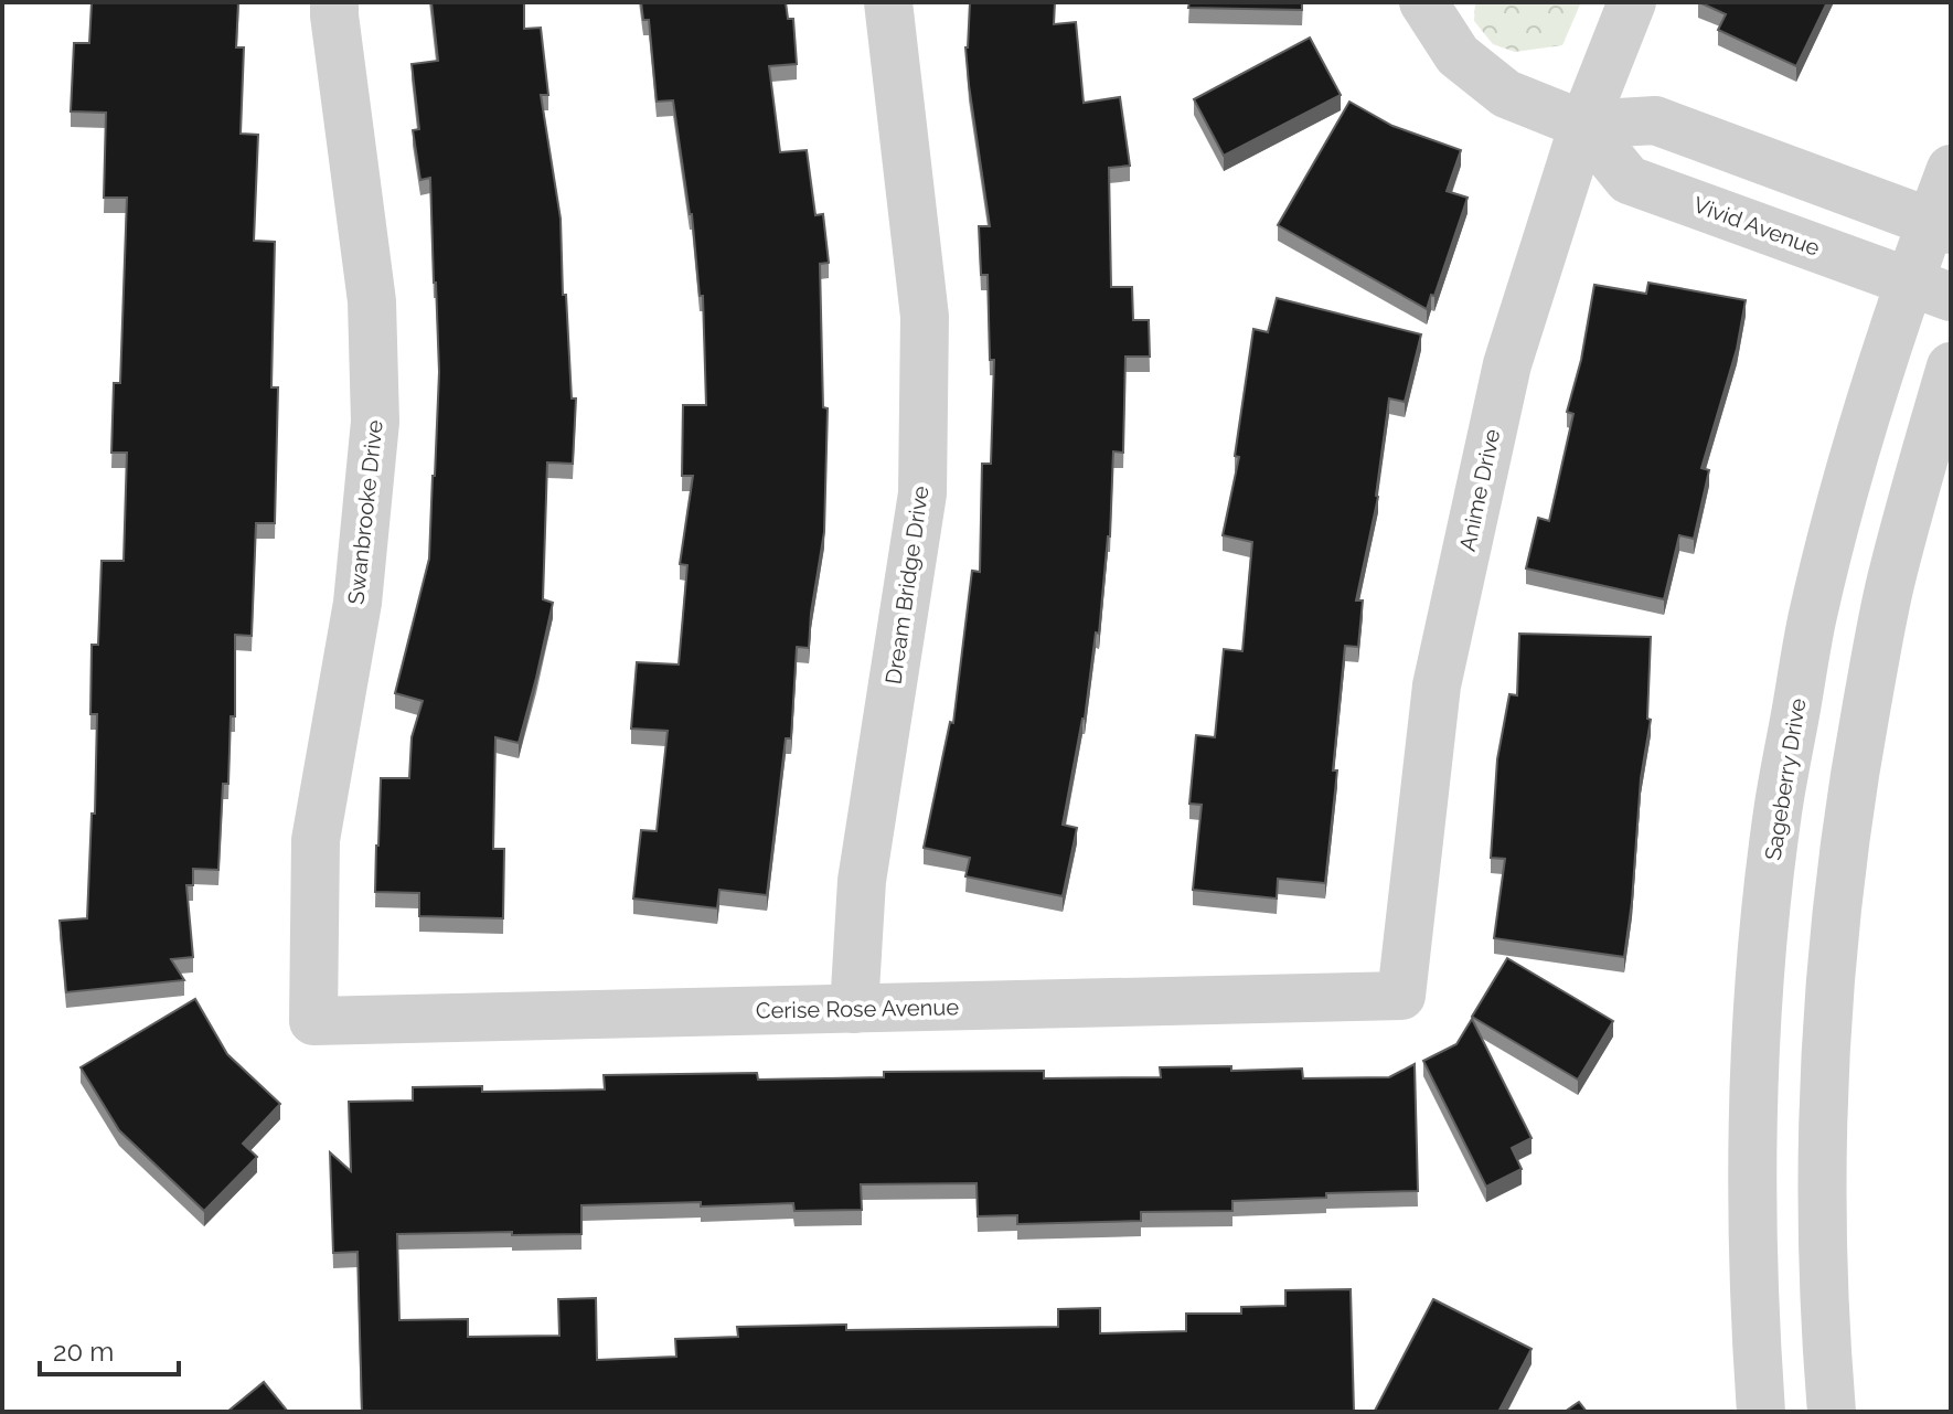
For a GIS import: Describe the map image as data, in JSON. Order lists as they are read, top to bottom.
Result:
{
  "streets": {
    "street": [
      "Vivid Avenue",
      "Anime Drive",
      "Swanbrooke Drive",
      "Dream Bridge Drive",
      "Sageberry Drive",
      "Cerise Rose Avenue"
    ]
  },
  "crossings": [
    ["Vivid Avenue", "Anime Drive"],
    ["Vivid Avenue", "Sageberry Drive"],
    ["Anime Drive", "Cerise Rose Avenue"],
    ["Swanbrooke Drive", "Cerise Rose Avenue"],
    ["Dream Bridge Drive", "Cerise Rose Avenue"]
  ],
  "scale_bar": "20 m"
}
